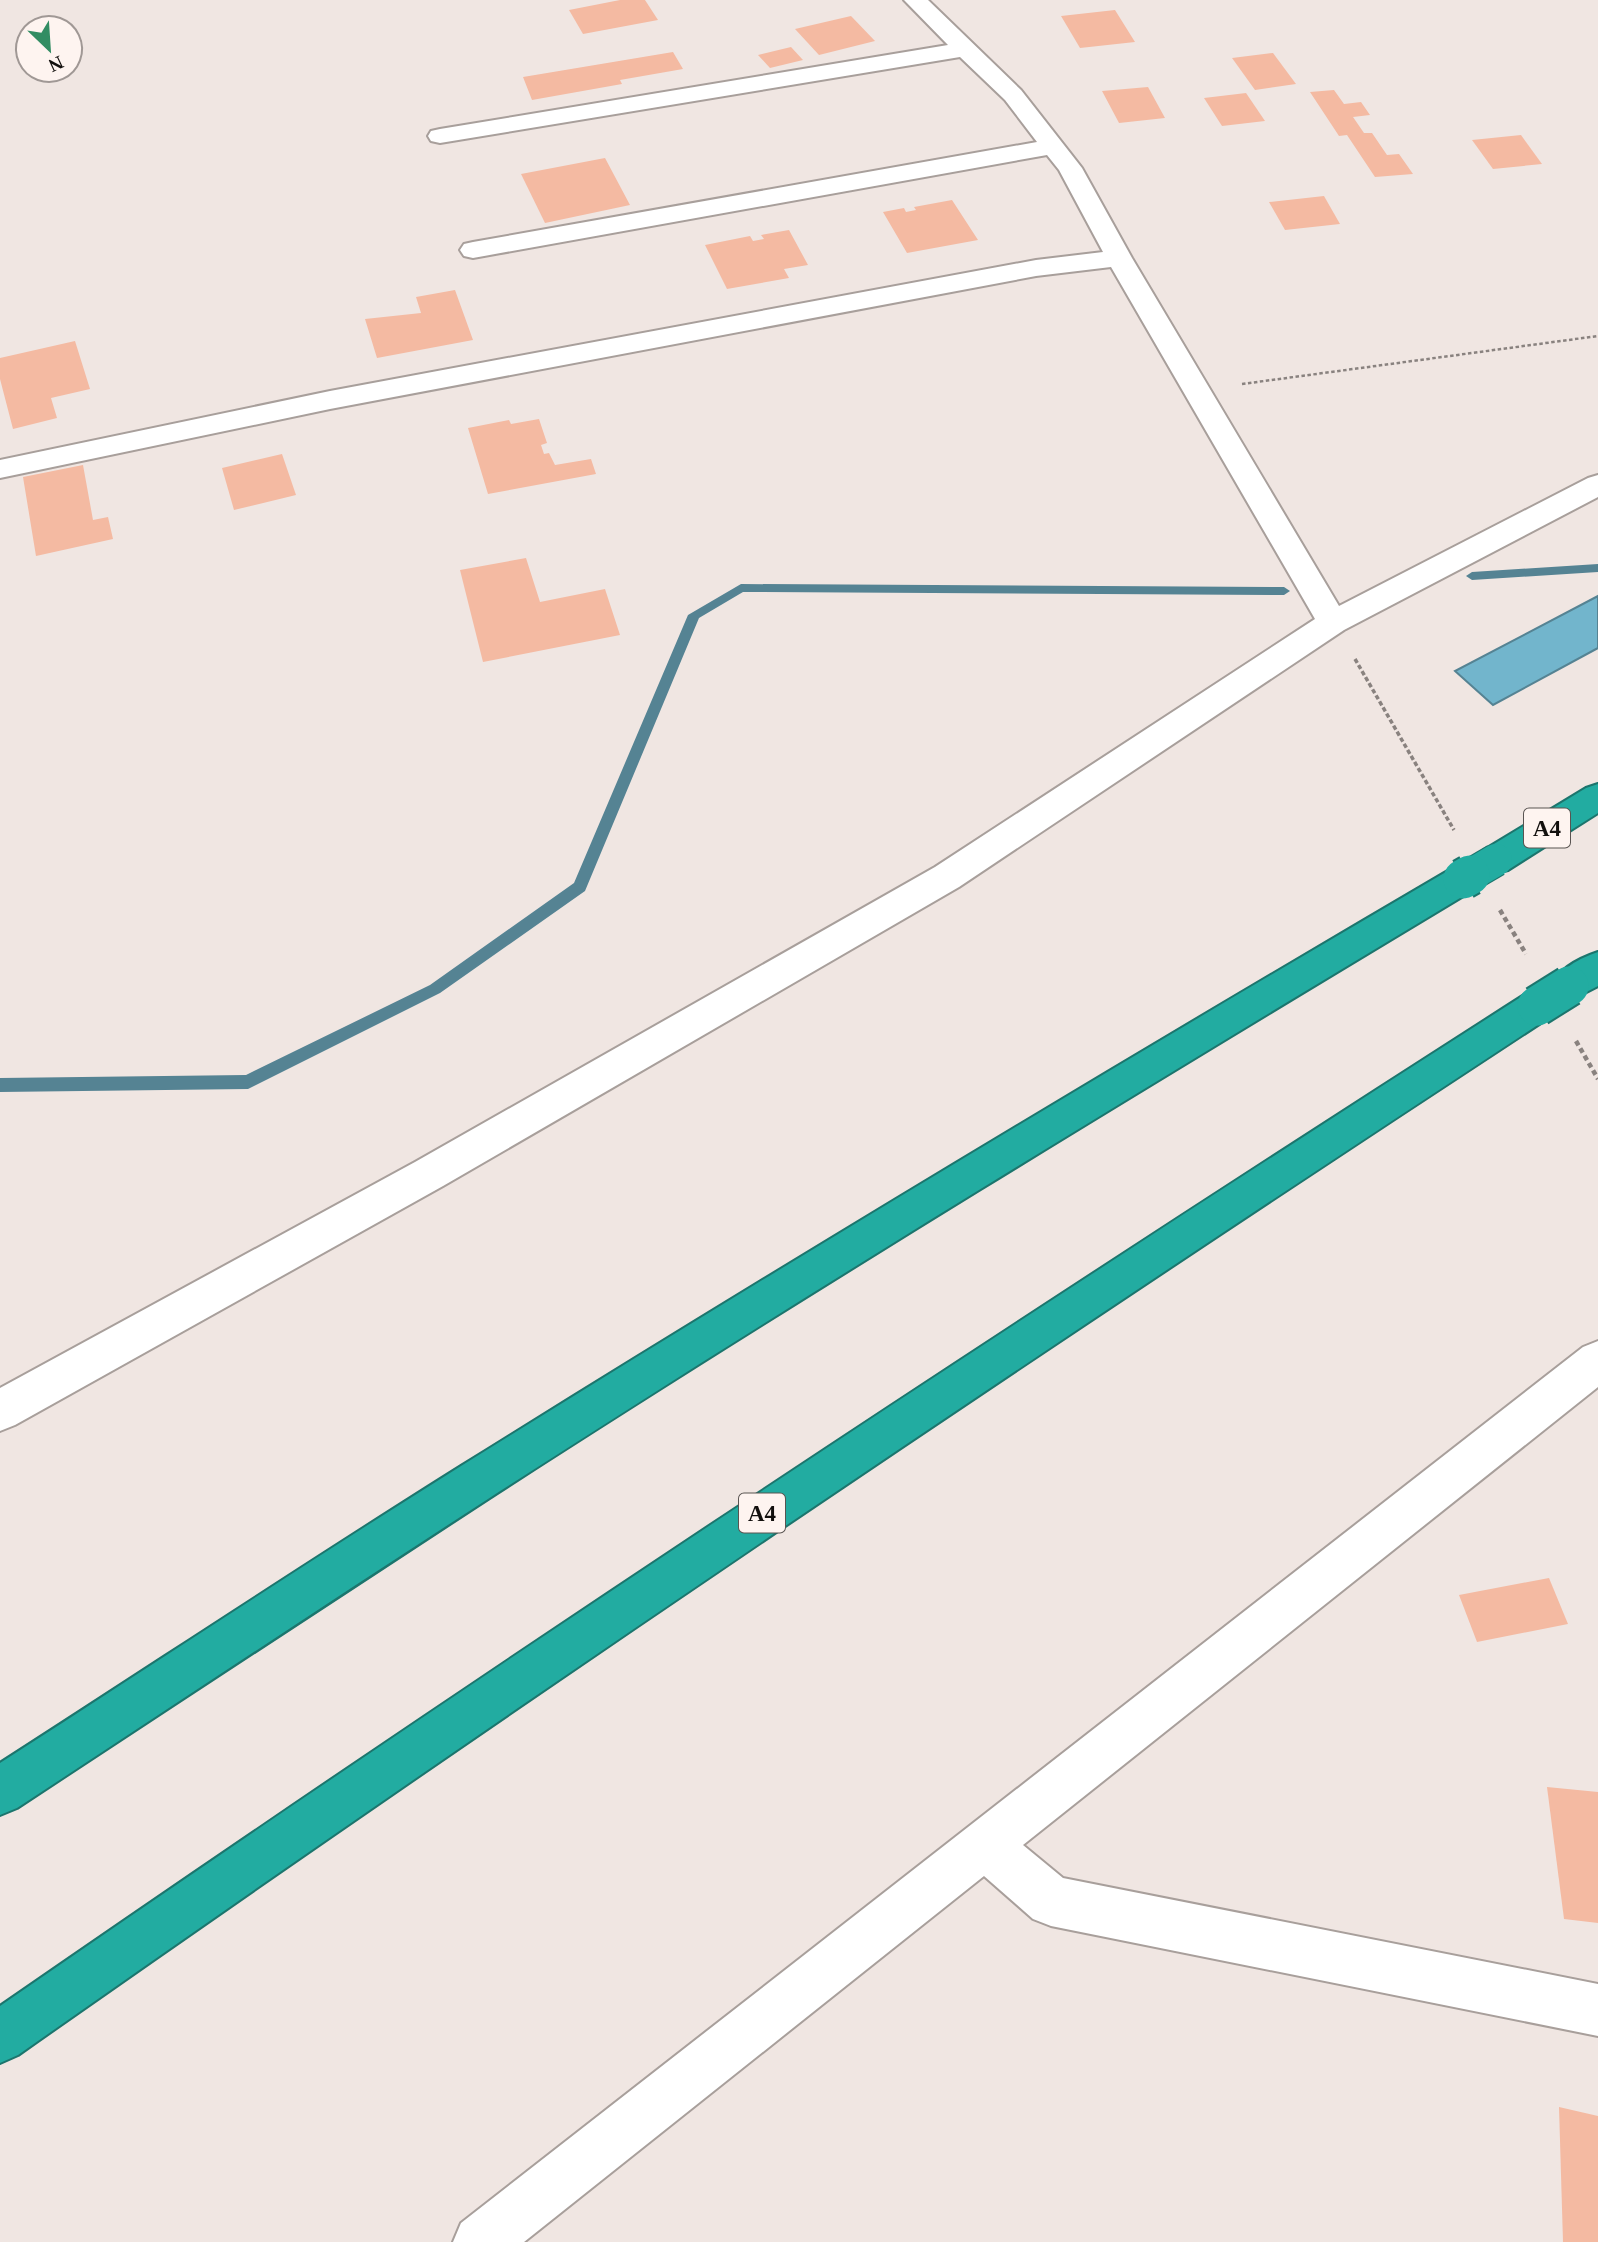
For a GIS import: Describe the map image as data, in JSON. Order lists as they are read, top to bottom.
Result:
{
  "streets": {
    "highway": ["A4"]
  },
  "north": "bottom right"
}
